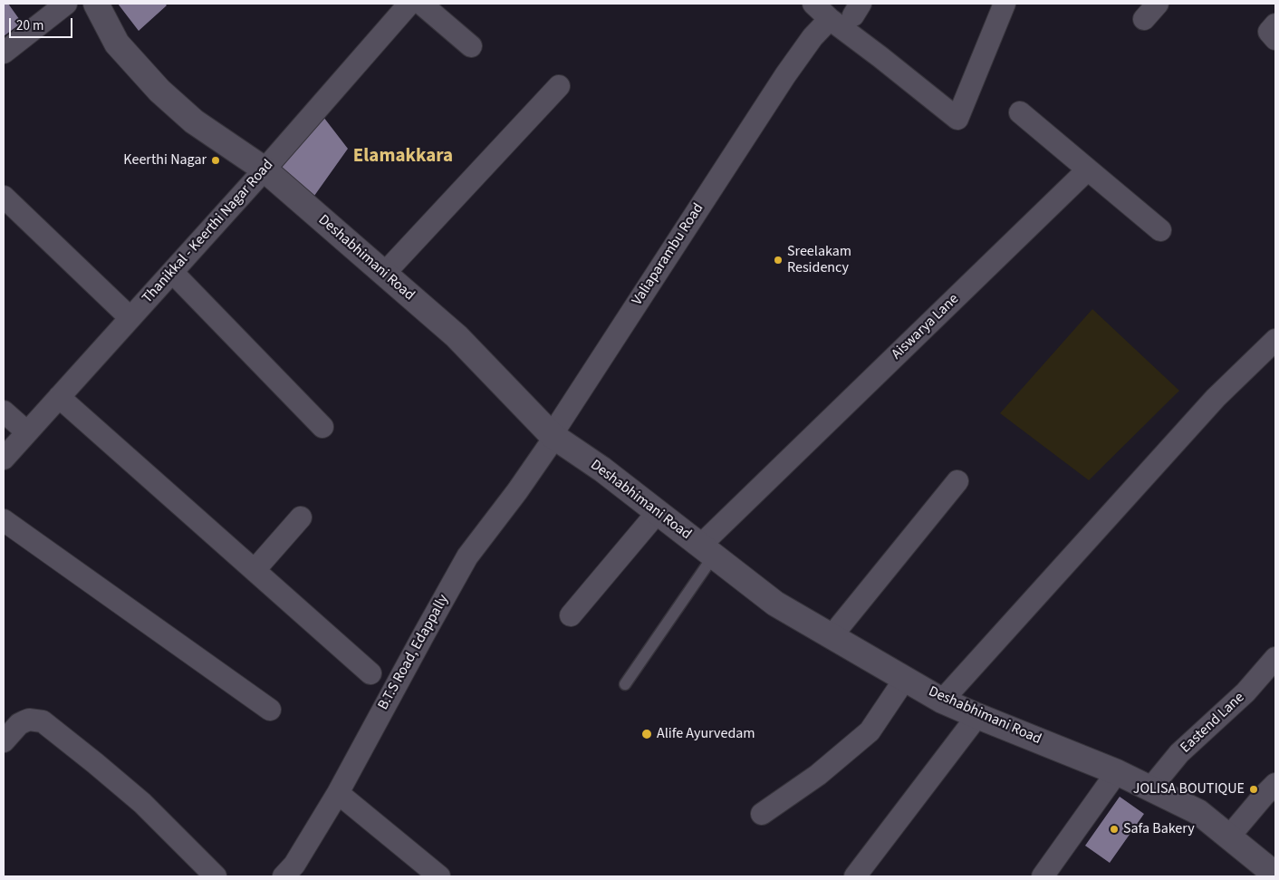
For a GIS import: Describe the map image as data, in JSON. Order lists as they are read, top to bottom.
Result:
{
  "streets": {
    "street": [
      "Thanikkal - Keerthi Nagar Road",
      "Valiaparambu Road",
      "Deshabhimani Road",
      "Aiswarya Lane",
      "B.T.S Road, Edappally",
      "Eastend Lane"
    ]
  },
  "crossings": [
    ["Thanikkal - Keerthi Nagar Road", "Deshabhimani Road"],
    ["Valiaparambu Road", "Deshabhimani Road"],
    ["Valiaparambu Road", "B.T.S Road, Edappally"],
    ["Deshabhimani Road", "Aiswarya Lane"],
    ["Deshabhimani Road", "B.T.S Road, Edappally"],
    ["Deshabhimani Road", "Eastend Lane"]
  ],
  "districts": ["Elamakkara"],
  "places": [
    "Keerthi Nagar",
    "Sreelakam Residency",
    "Alife Ayurvedam",
    "JOLISA BOUTIQUE",
    "Safa Bakery"
  ],
  "scale_bar": "20 m"
}
